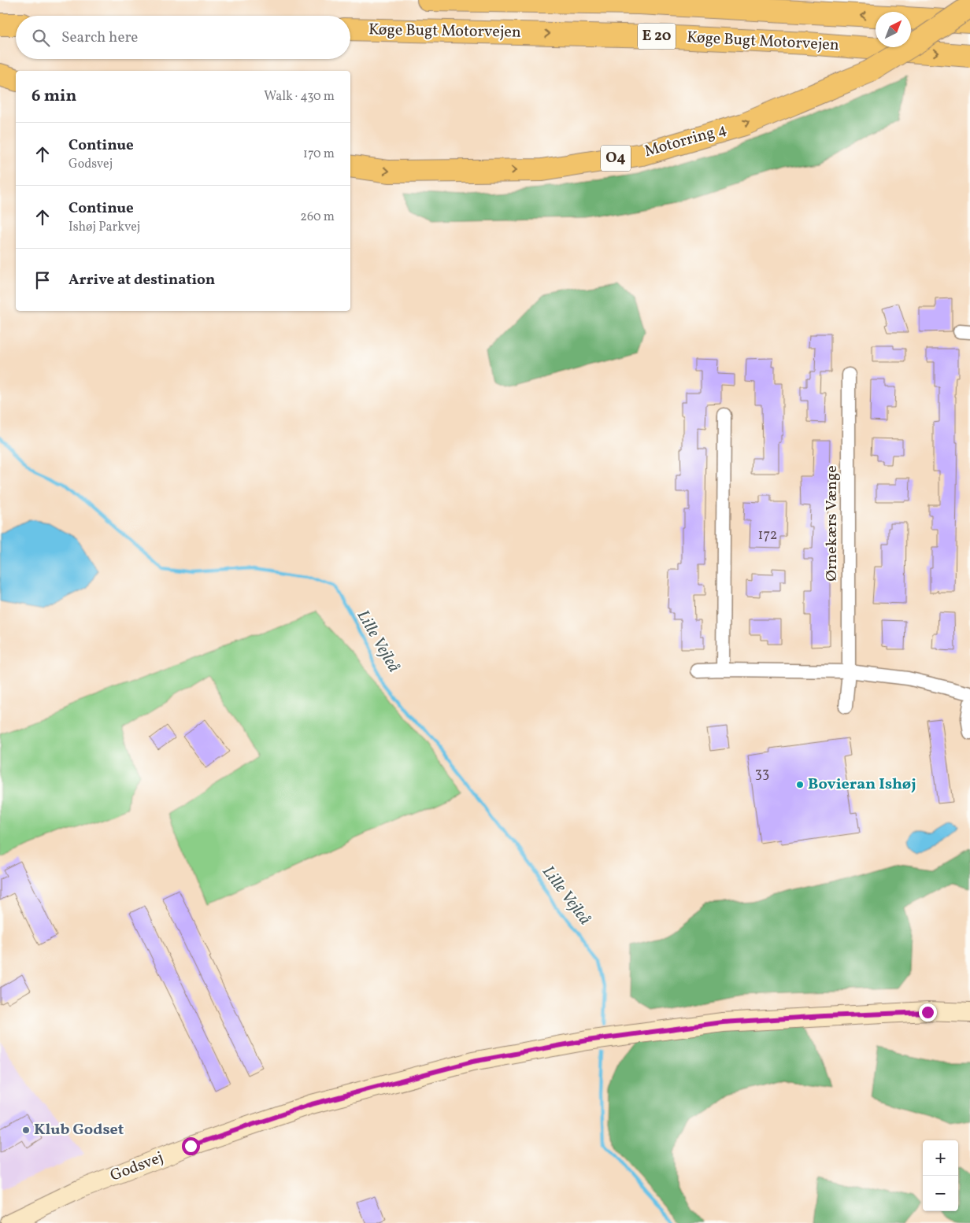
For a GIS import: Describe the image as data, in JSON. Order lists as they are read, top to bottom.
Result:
{
  "streets": {
    "highway": [
      "Køge Bugt Motorvejen",
      "E 20",
      "Motorring 4",
      "O4"
    ],
    "street": ["Ørnekærs Vænge", "Godsvej"]
  },
  "one_way": ["Motorring 4"],
  "water": ["Lille Vejleå"],
  "places": ["Bovieran Ishøj", "Klub Godset"],
  "house_numbers": ["172", "33"],
  "north": "top right",
  "page": {
    "search": "Search here",
    "heading": ["6 min", "Walk · 430 m"],
    "list": [
      ["Continue", "Godsvej", "170 m"],
      ["Continue", "Ishøj Parkvej", "260 m"],
      "Arrive at destination"
    ],
    "map_buttons": ["+", "−"]
  }
}
